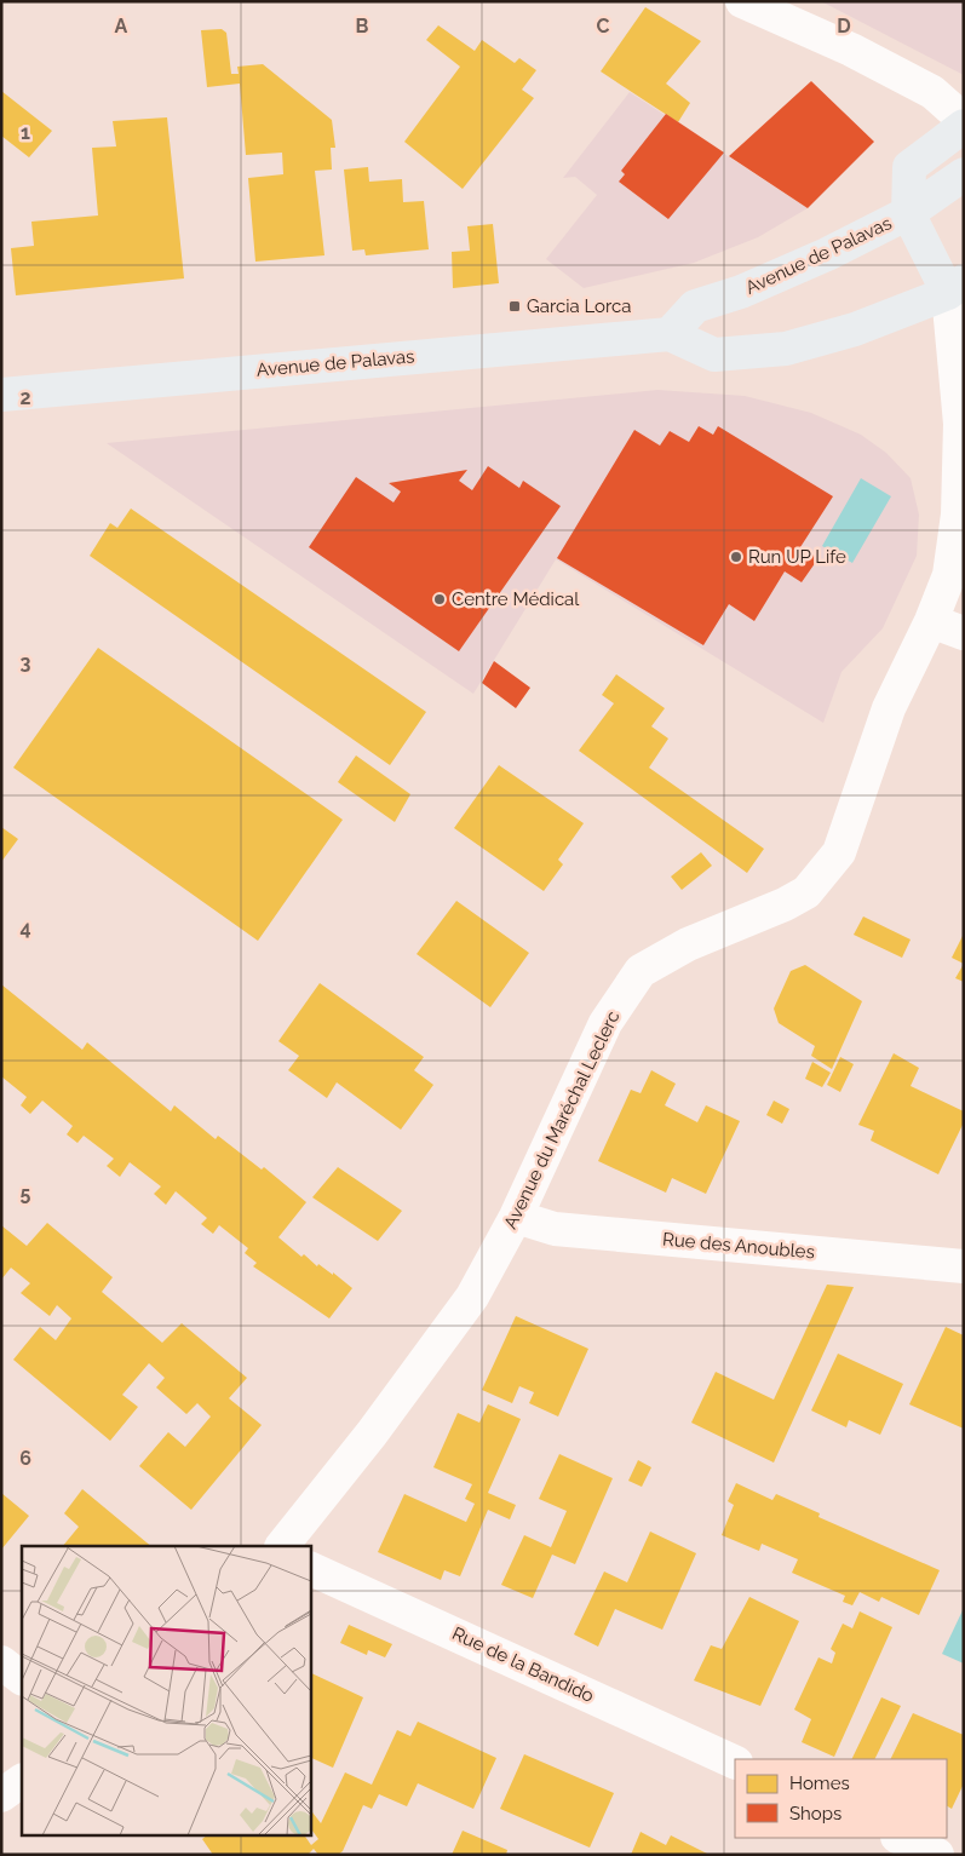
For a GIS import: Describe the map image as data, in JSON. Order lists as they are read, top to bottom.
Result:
{
  "streets": {
    "main road": ["Avenue de Palavas"],
    "street": ["Avenue du Maréchal Leclerc", "Rue des Anoubles", "Rue de la Bandido"]
  },
  "crossings": [
    ["Avenue de Palavas", "Avenue du Maréchal Leclerc"],
    ["Avenue du Maréchal Leclerc", "Rue des Anoubles"]
  ],
  "places": {
    "transit": ["Garcia Lorca"],
    "other": ["Run UP Life", "Centre Médical"]
  },
  "legend": ["Homes", "Shops"],
  "grid": {
    "columns": [
      "A",
      "B",
      "C",
      "D"
    ],
    "rows": [
      "1",
      "2",
      "3",
      "4",
      "5",
      "6"
    ]
  }
}
